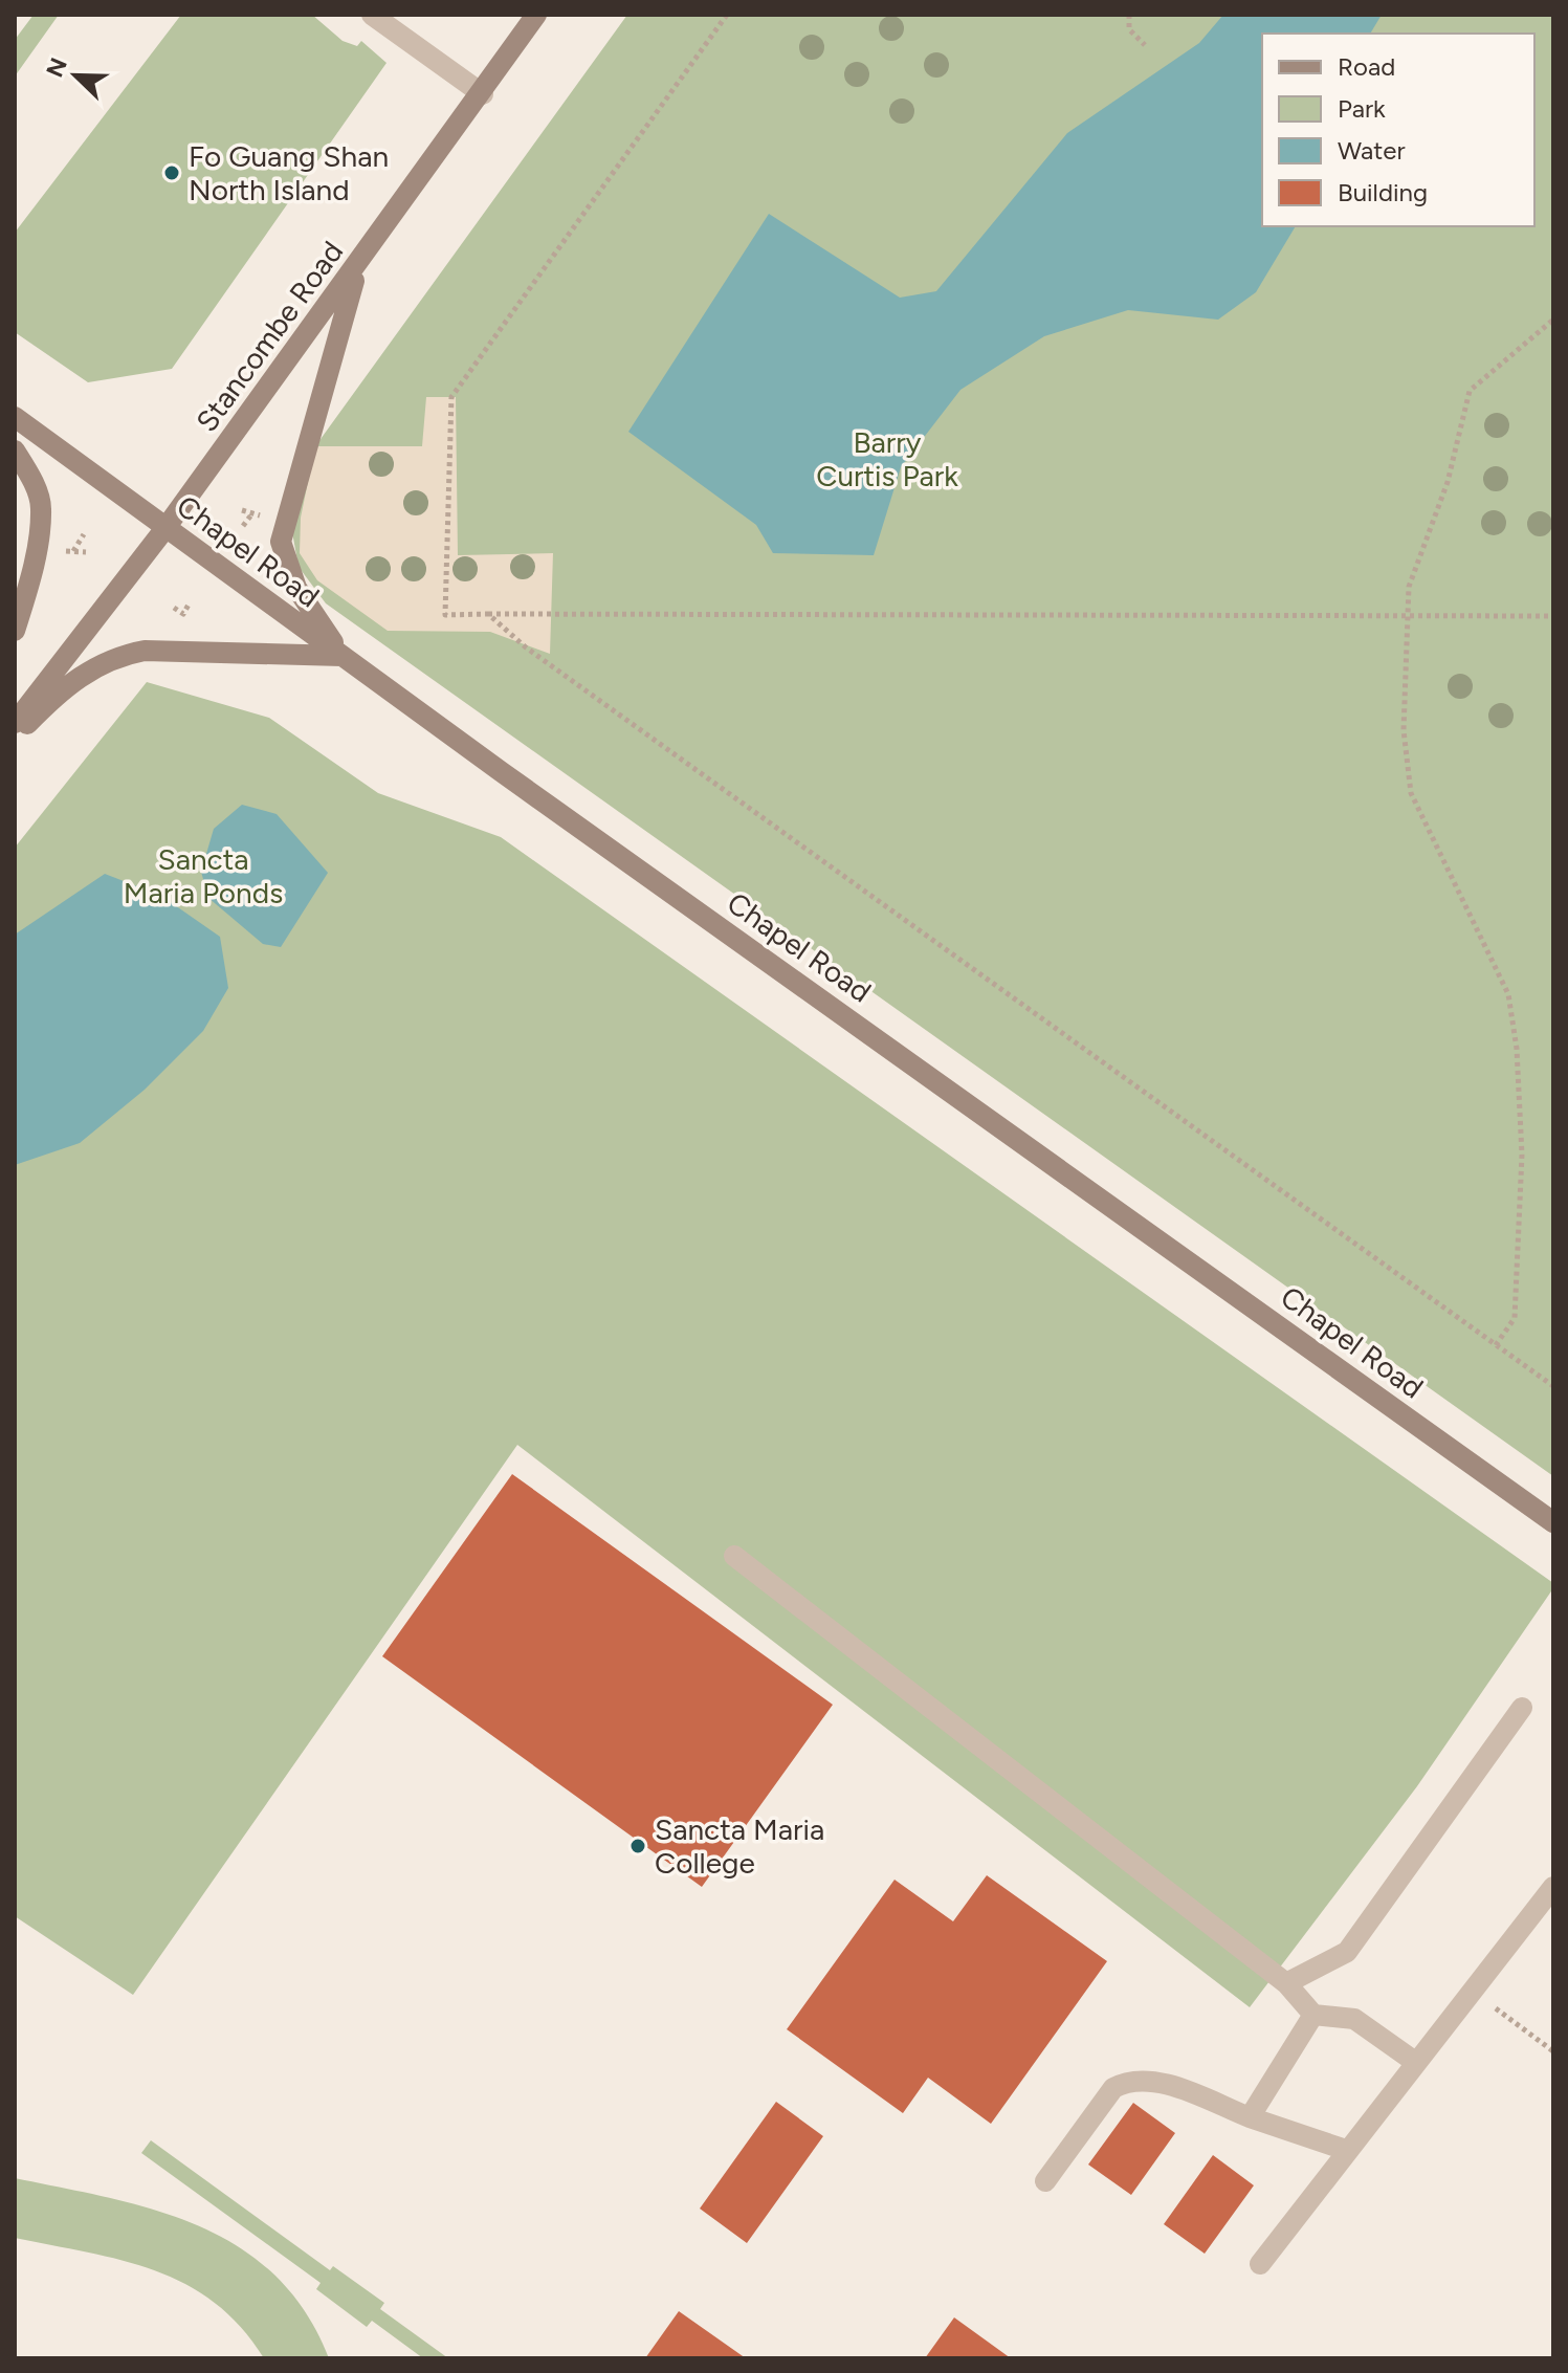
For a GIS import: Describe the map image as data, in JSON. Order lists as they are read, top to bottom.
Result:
{
  "streets": {
    "main road": ["Stancombe Road", "Chapel Road"]
  },
  "crossings": [
    ["Stancombe Road", "Chapel Road"]
  ],
  "parks": ["Barry Curtis Park", "Sancta Maria Ponds"],
  "places": ["Fo Guang Shan North Island", "Sancta Maria College"],
  "legend": [
    "Road",
    "Park",
    "Water",
    "Building"
  ],
  "north": "top left"
}
